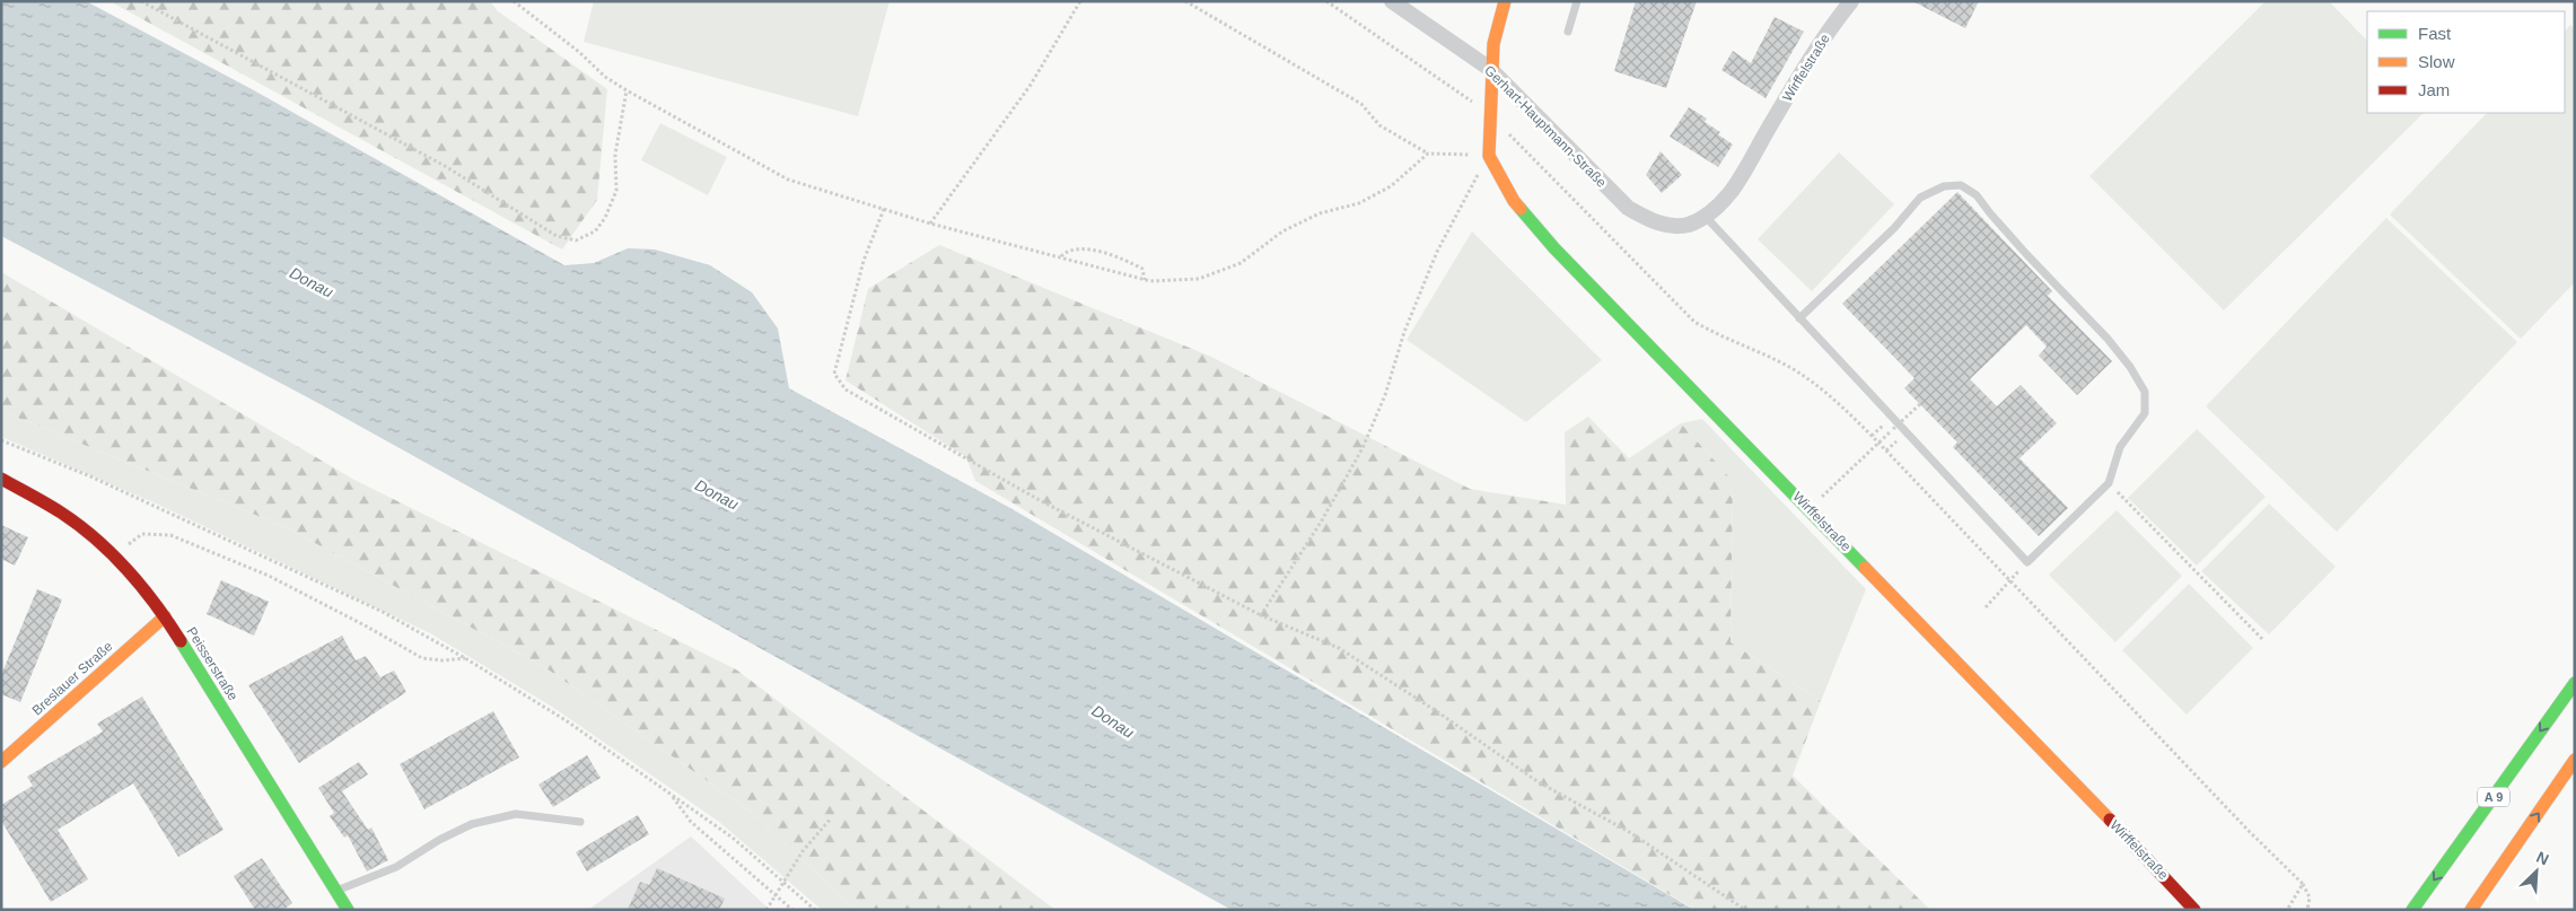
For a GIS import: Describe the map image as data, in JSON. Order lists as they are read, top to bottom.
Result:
{
  "streets": {
    "main road": [
      "Wirffelstraße",
      "Peisserstraße",
      "Breslauer Straße",
      "A 9"
    ],
    "street": ["Gerhart-Hauptmann-Straße"]
  },
  "crossings": [
    ["Wirffelstraße", "Gerhart-Hauptmann-Straße"],
    ["Peisserstraße", "Breslauer Straße"]
  ],
  "water": ["Donau"],
  "legend": ["Fast", "Slow", "Jam"],
  "north": "top right"
}
